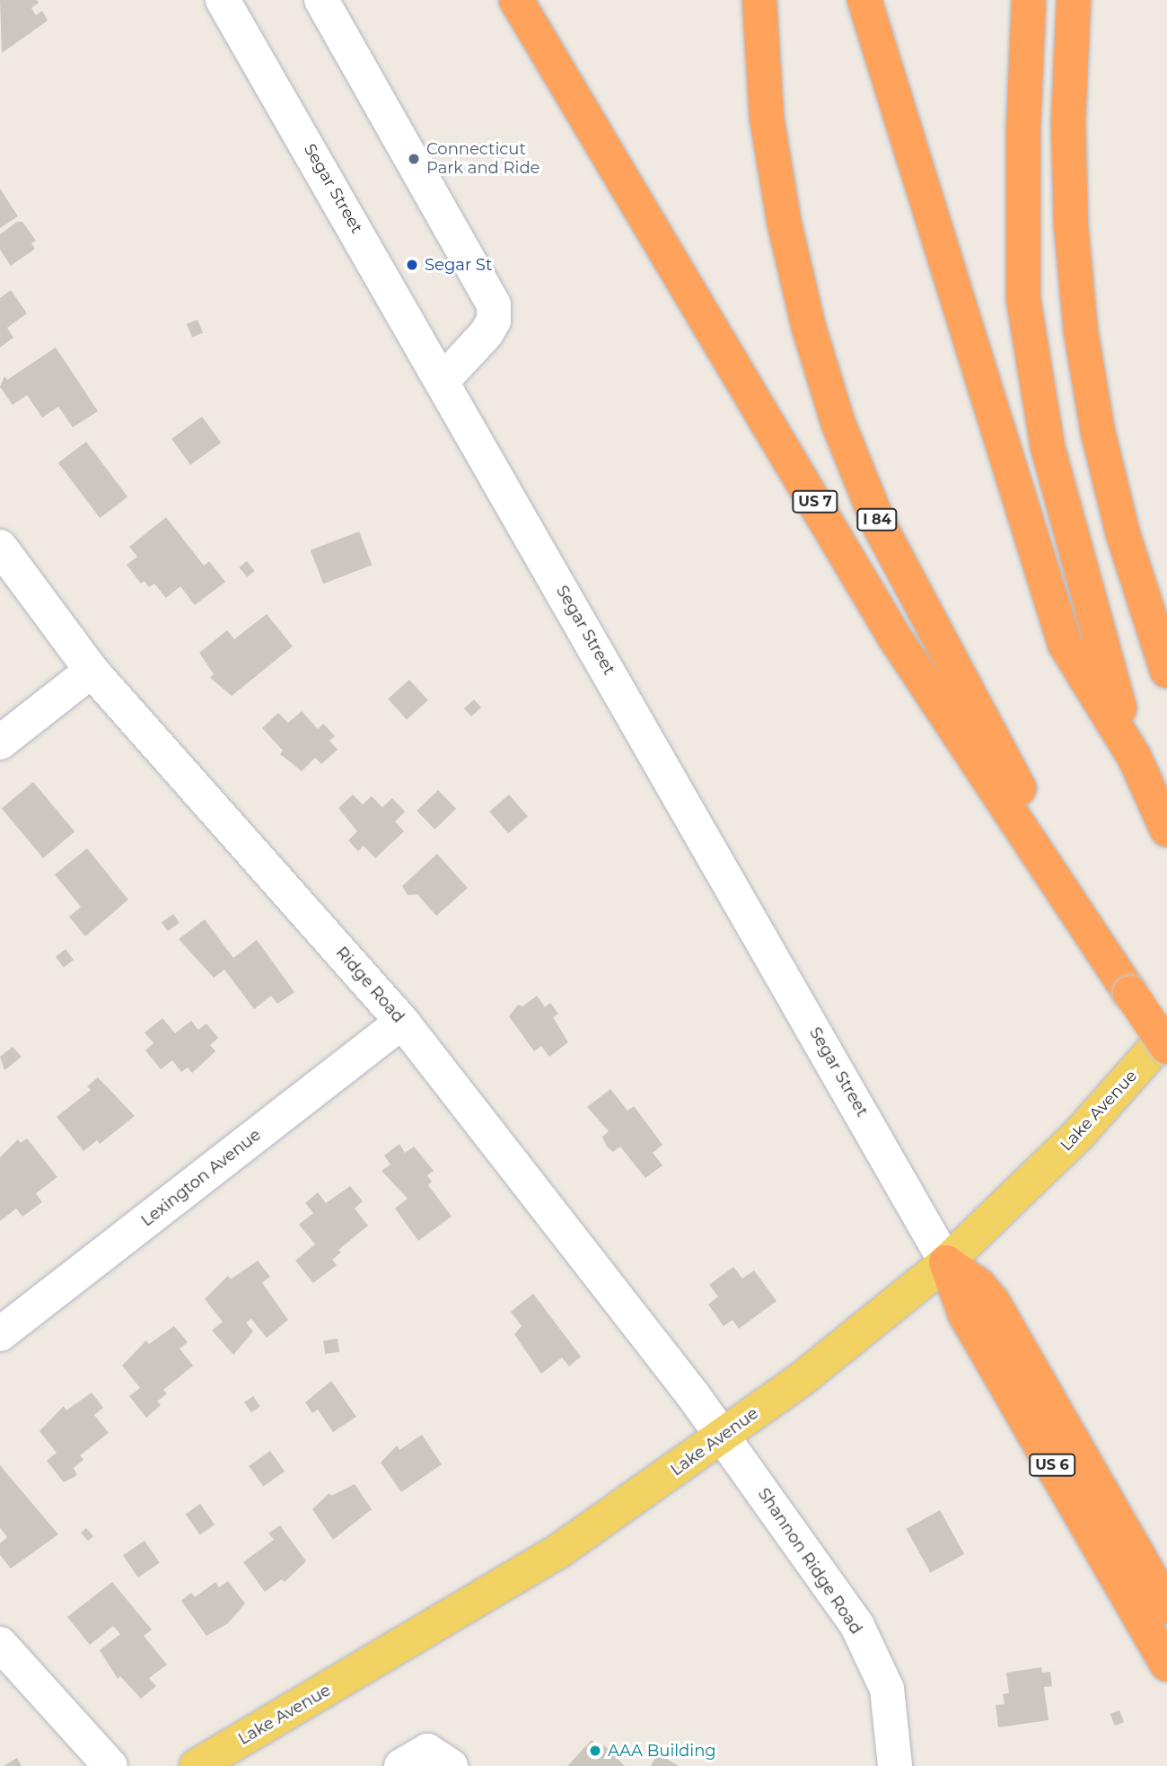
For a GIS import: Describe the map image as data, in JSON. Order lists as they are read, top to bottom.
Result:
{
  "streets": {
    "highway": ["US 7", "I 84", "US 6"],
    "main road": ["Lake Avenue"],
    "street": [
      "Segar Street",
      "Ridge Road",
      "Lexington Avenue",
      "Shannon Ridge Road"
    ]
  },
  "crossings": [
    ["Segar Street", "Lake Avenue"],
    ["Segar Street", "US 6"],
    ["US 7", "I 84"],
    ["Ridge Road", "Lake Avenue"],
    ["Ridge Road", "Lexington Avenue"],
    ["Ridge Road", "Shannon Ridge Road"],
    ["Lake Avenue", "US 6"],
    ["Lake Avenue", "Shannon Ridge Road"]
  ],
  "places": ["Connecticut Park and Ride", "Segar St", "AAA Building"]
}
